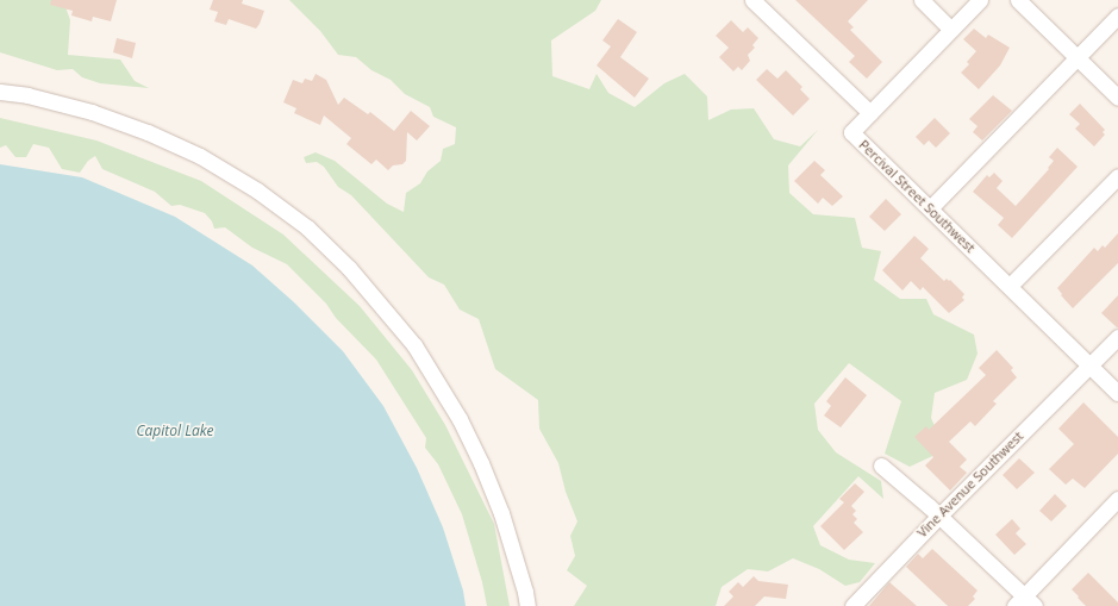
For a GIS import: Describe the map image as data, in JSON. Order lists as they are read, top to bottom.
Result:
{
  "streets": {
    "street": ["Percival Street Southwest", "Vine Avenue Southwest"]
  },
  "crossings": [
    ["Percival Street Southwest", "Vine Avenue Southwest"]
  ],
  "water": ["Capitol Lake"]
}
